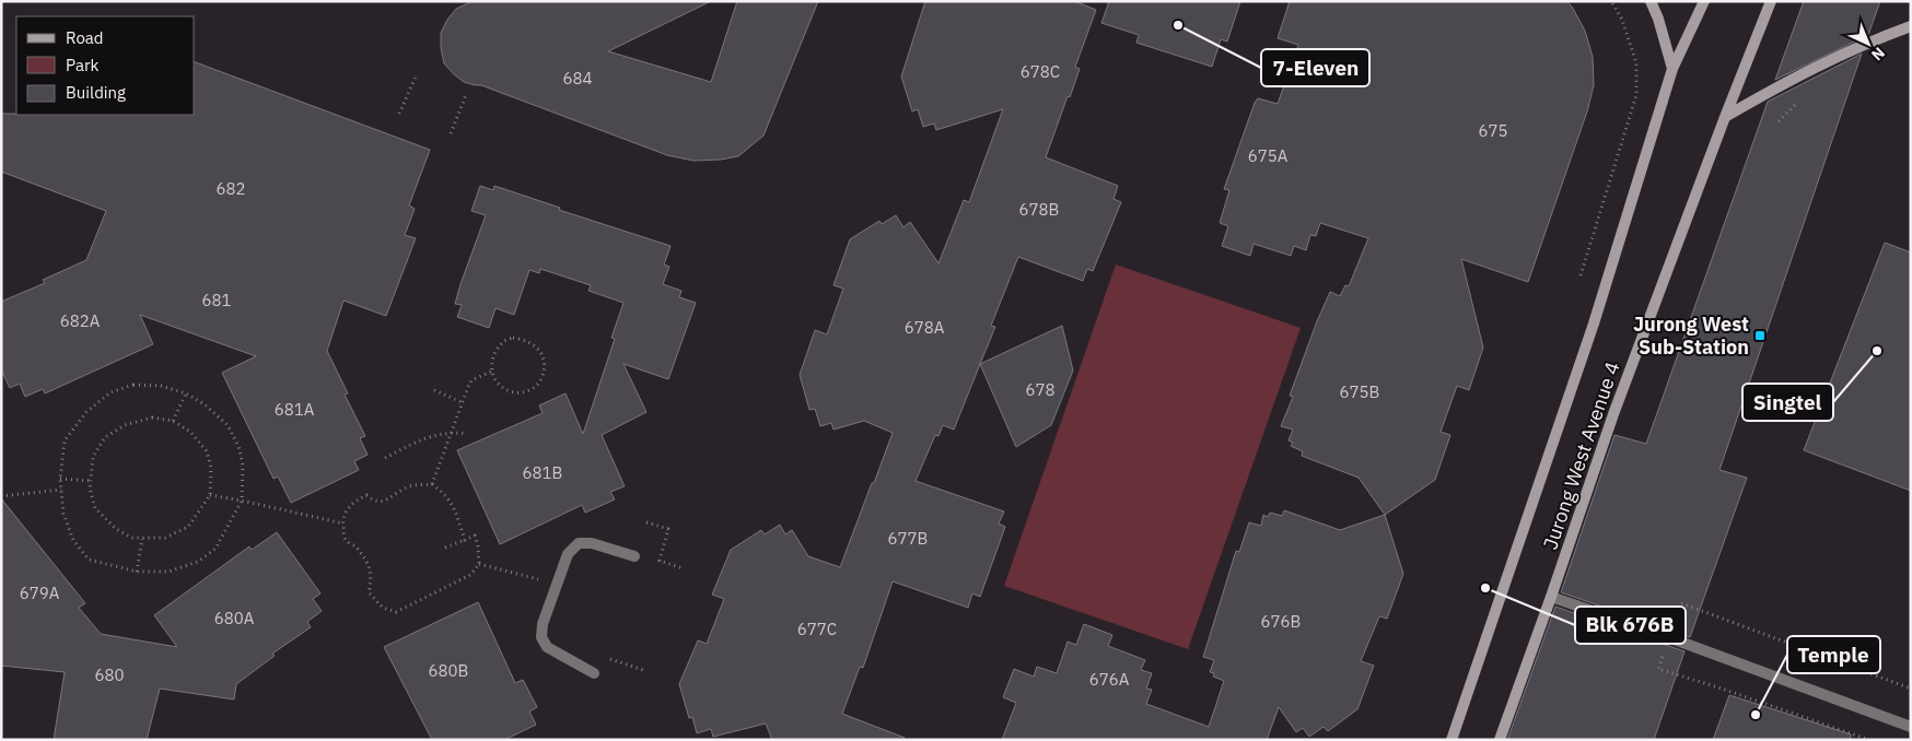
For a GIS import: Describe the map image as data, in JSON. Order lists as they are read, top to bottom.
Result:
{
  "streets": {
    "main road": ["Jurong West Avenue 4"]
  },
  "places": {
    "other": [
      "7-Eleven",
      "Singtel",
      "Blk 676B",
      "Temple"
    ],
    "transit": ["Jurong West Sub-Station"]
  },
  "house_numbers": [
    "678C",
    "684",
    "675",
    "675A",
    "682",
    "678B",
    "681",
    "682A",
    "678A",
    "678",
    "675B",
    "681A",
    "681B",
    "677B",
    "679A",
    "680A",
    "676B",
    "677C",
    "680B",
    "680",
    "676A"
  ],
  "legend": ["Road", "Park", "Building"],
  "north": "bottom right"
}
